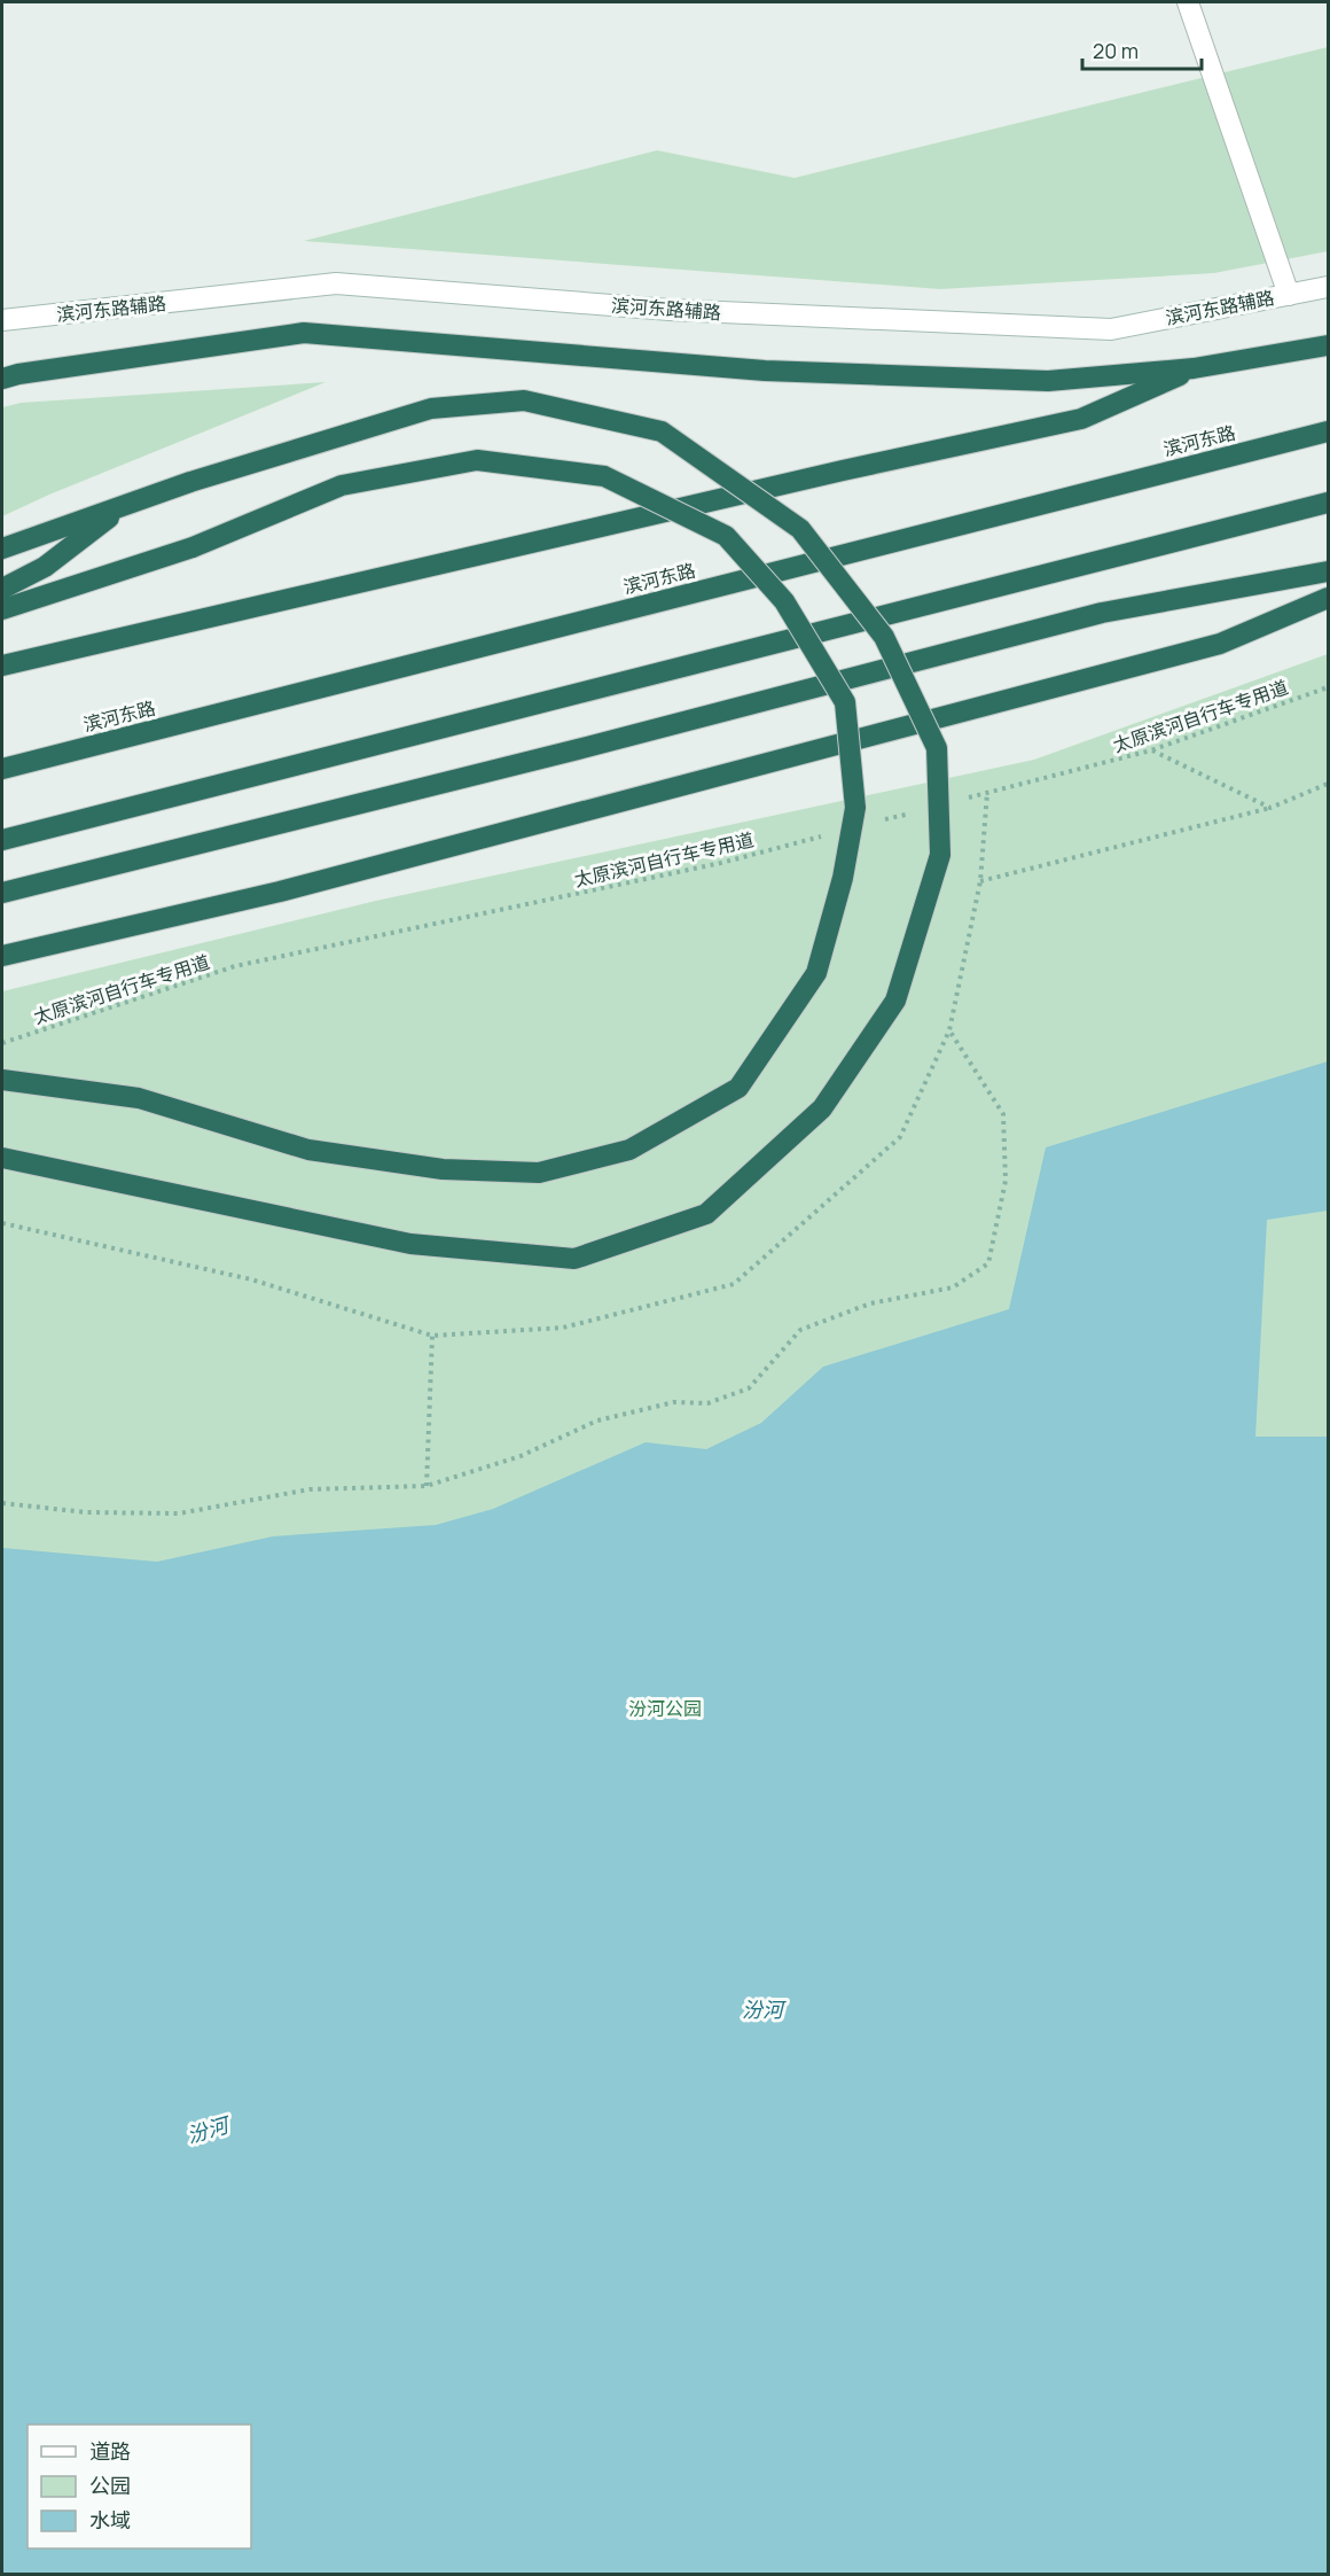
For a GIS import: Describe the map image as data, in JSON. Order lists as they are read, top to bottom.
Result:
{
  "streets": {
    "highway": ["滨河东路"],
    "main road": ["滨河东路辅路"],
    "path": ["太原滨河自行车专用道"]
  },
  "water": ["汾河"],
  "parks": ["汾河公园"],
  "legend": ["道路", "公园", "水域"],
  "scale_bar": "20 m"
}
